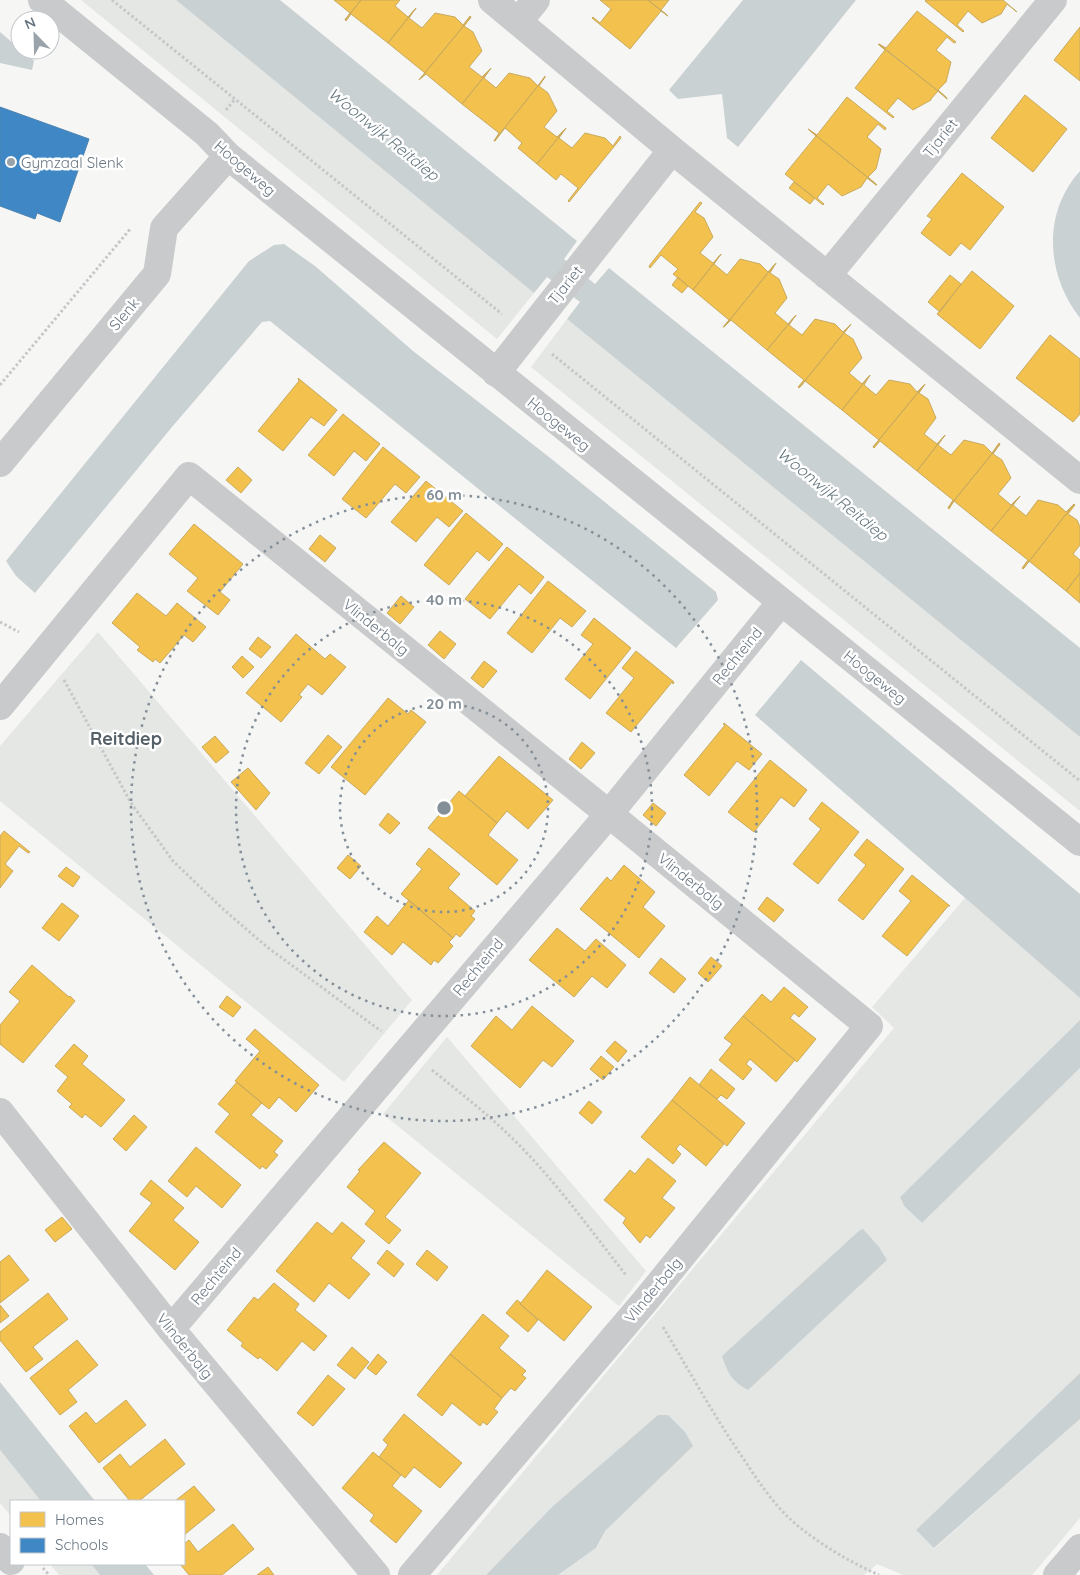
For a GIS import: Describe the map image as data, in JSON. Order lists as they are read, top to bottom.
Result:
{
  "streets": {
    "street": [
      "Tjariet",
      "Hoogeweg",
      "Slenk",
      "Vlinderbalg",
      "Rechteind"
    ]
  },
  "crossings": [
    ["Tjariet", "Hoogeweg"],
    ["Hoogeweg", "Slenk"],
    ["Hoogeweg", "Rechteind"],
    ["Vlinderbalg", "Rechteind"]
  ],
  "districts": ["Reitdiep"],
  "water": ["Woonwijk Reitdiep"],
  "places": ["Gymzaal Slenk"],
  "legend": ["Homes", "Schools"],
  "north": "top left",
  "rings": ["60 m", "40 m", "20 m"]
}
